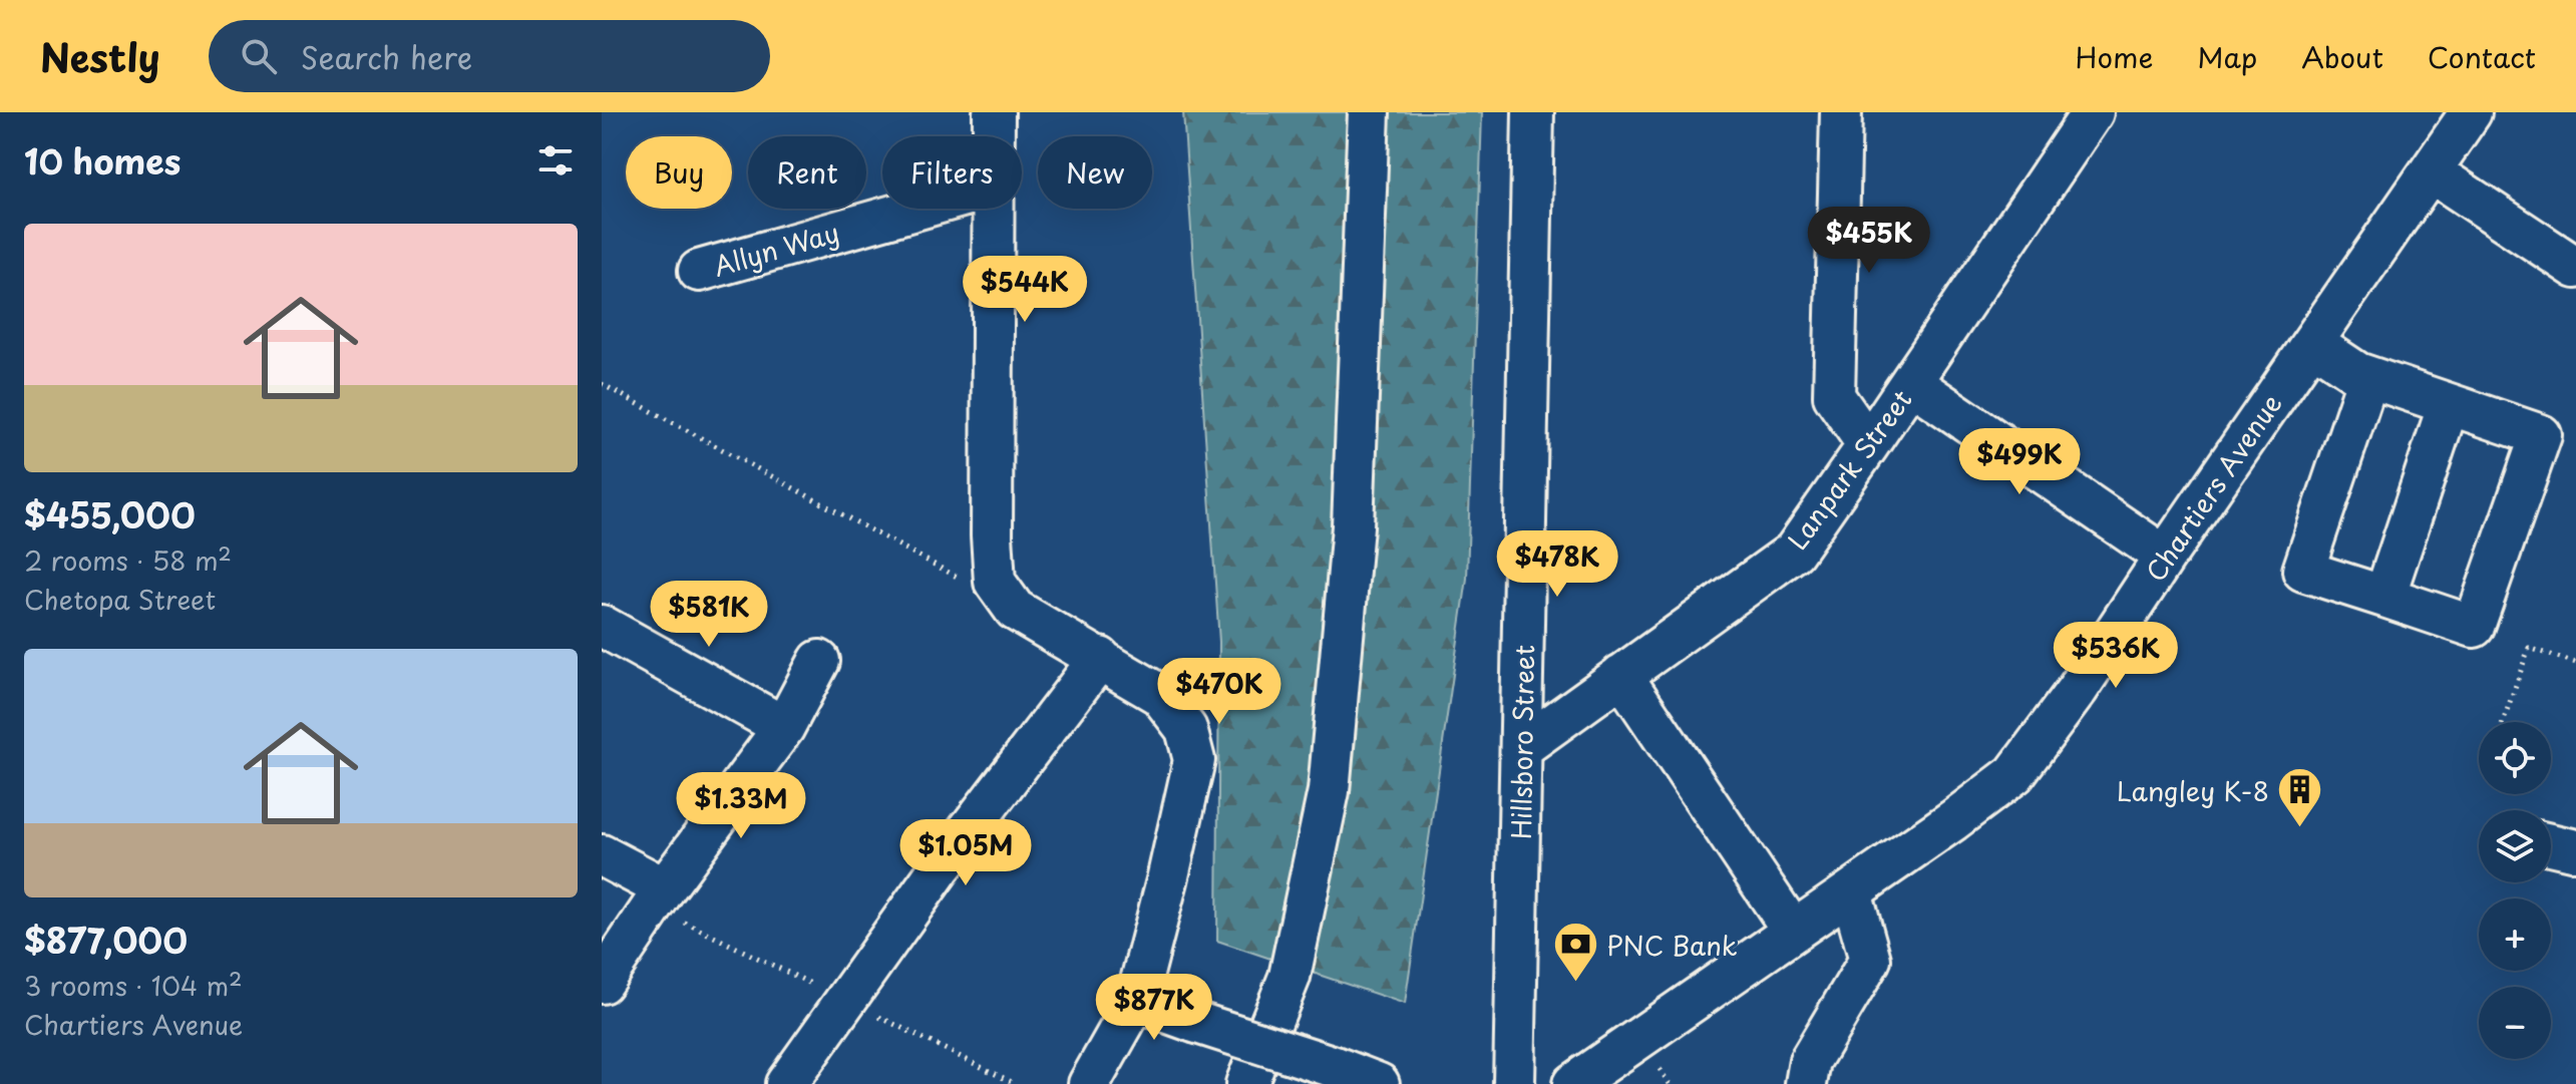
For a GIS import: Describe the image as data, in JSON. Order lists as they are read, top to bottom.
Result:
{
  "streets": {
    "street": [
      "Allyn Way",
      "Lanpark Street",
      "Chartiers Avenue",
      "Hillsboro Street"
    ]
  },
  "crossings": [
    ["Lanpark Street", "Hillsboro Street"]
  ],
  "places": {
    "building": ["Langley K-8"],
    "bank": ["PNC Bank"]
  },
  "page": {
    "header": "Nestly",
    "search": "Search here",
    "nav": [
      "Home",
      "Map",
      "About",
      "Contact"
    ],
    "heading": "10 homes",
    "chip": [
      "Buy",
      "Rent",
      "Filters",
      "New"
    ],
    "price": [
      "$455K",
      "$544K",
      "$499K",
      "$478K",
      "$581K",
      "$536K",
      "$470K",
      "$1.33M",
      "$1.05M",
      "$877K"
    ],
    "list": [
      {
        "name": "$455,000",
        "note": "2 rooms · 58 m² · Chetopa Street"
      },
      {
        "name": "$877,000",
        "note": "3 rooms · 104 m² · Chartiers Avenue"
      }
    ],
    "map_buttons": ["+", "−"]
  }
}
